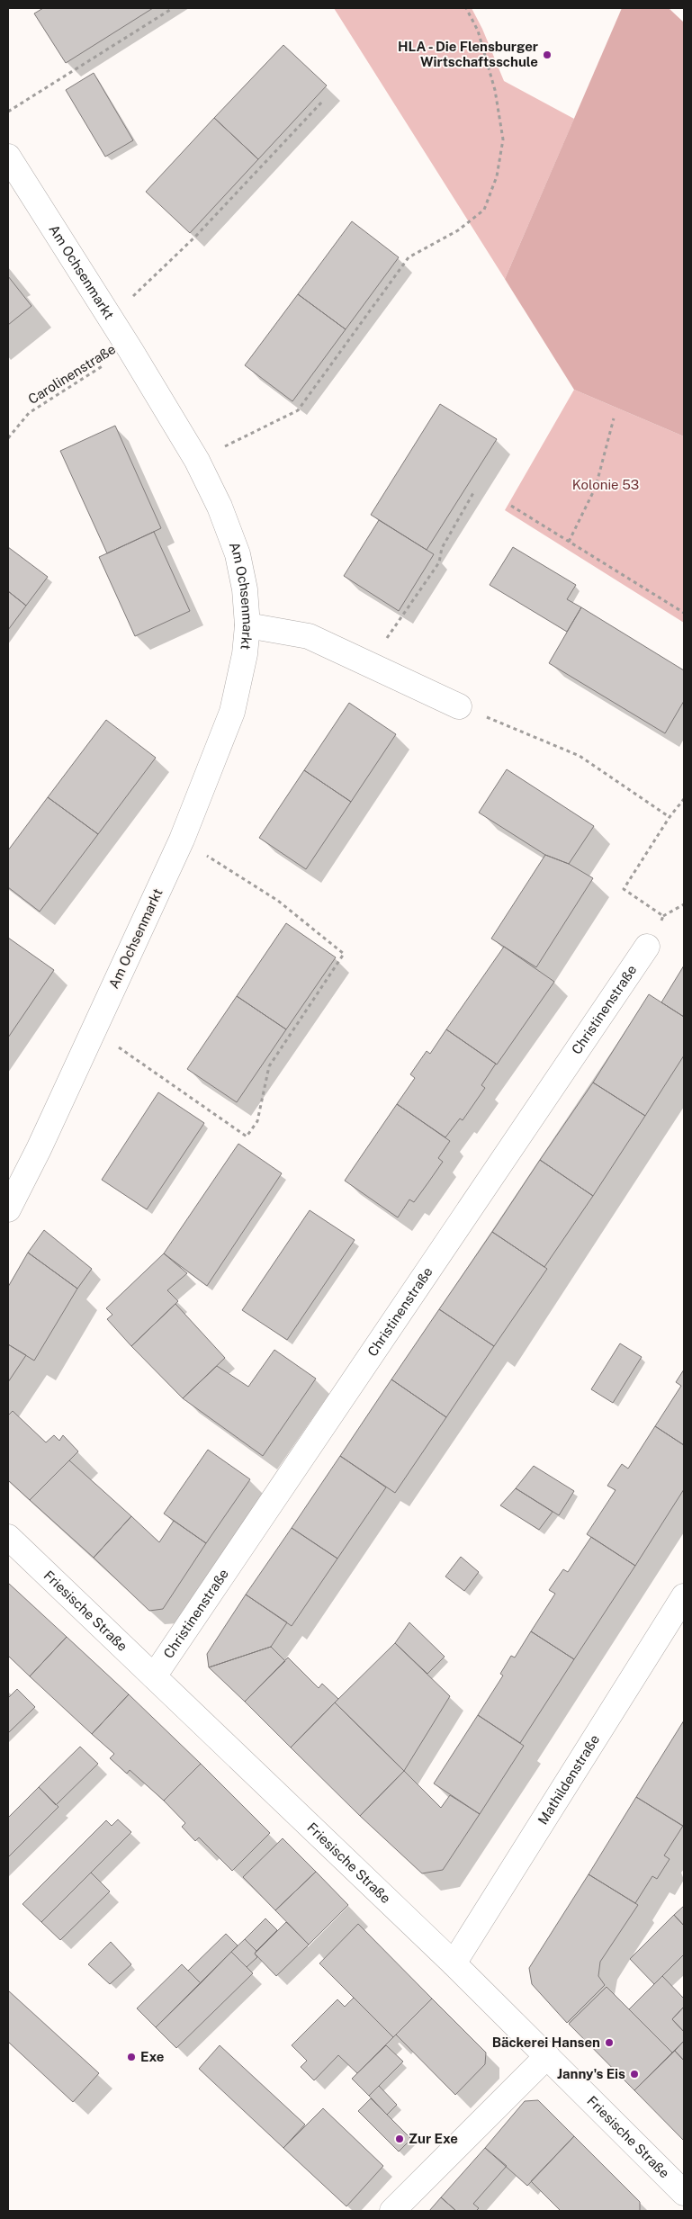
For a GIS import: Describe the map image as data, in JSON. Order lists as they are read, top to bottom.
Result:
{
  "streets": {
    "street": [
      "Am Ochsenmarkt",
      "Christinenstraße",
      "Friesische Straße",
      "Mathildenstraße"
    ],
    "path": ["Carolinenstraße"]
  },
  "crossings": [
    ["Am Ochsenmarkt", "Carolinenstraße"],
    ["Christinenstraße", "Friesische Straße"],
    ["Friesische Straße", "Mathildenstraße"]
  ],
  "parks": ["Kolonie 53"],
  "places": [
    "HLA - Die Flensburger Wirtschaftsschule",
    "Bäckerei Hansen",
    "Exe",
    "Janny's Eis",
    "Zur Exe"
  ]
}
